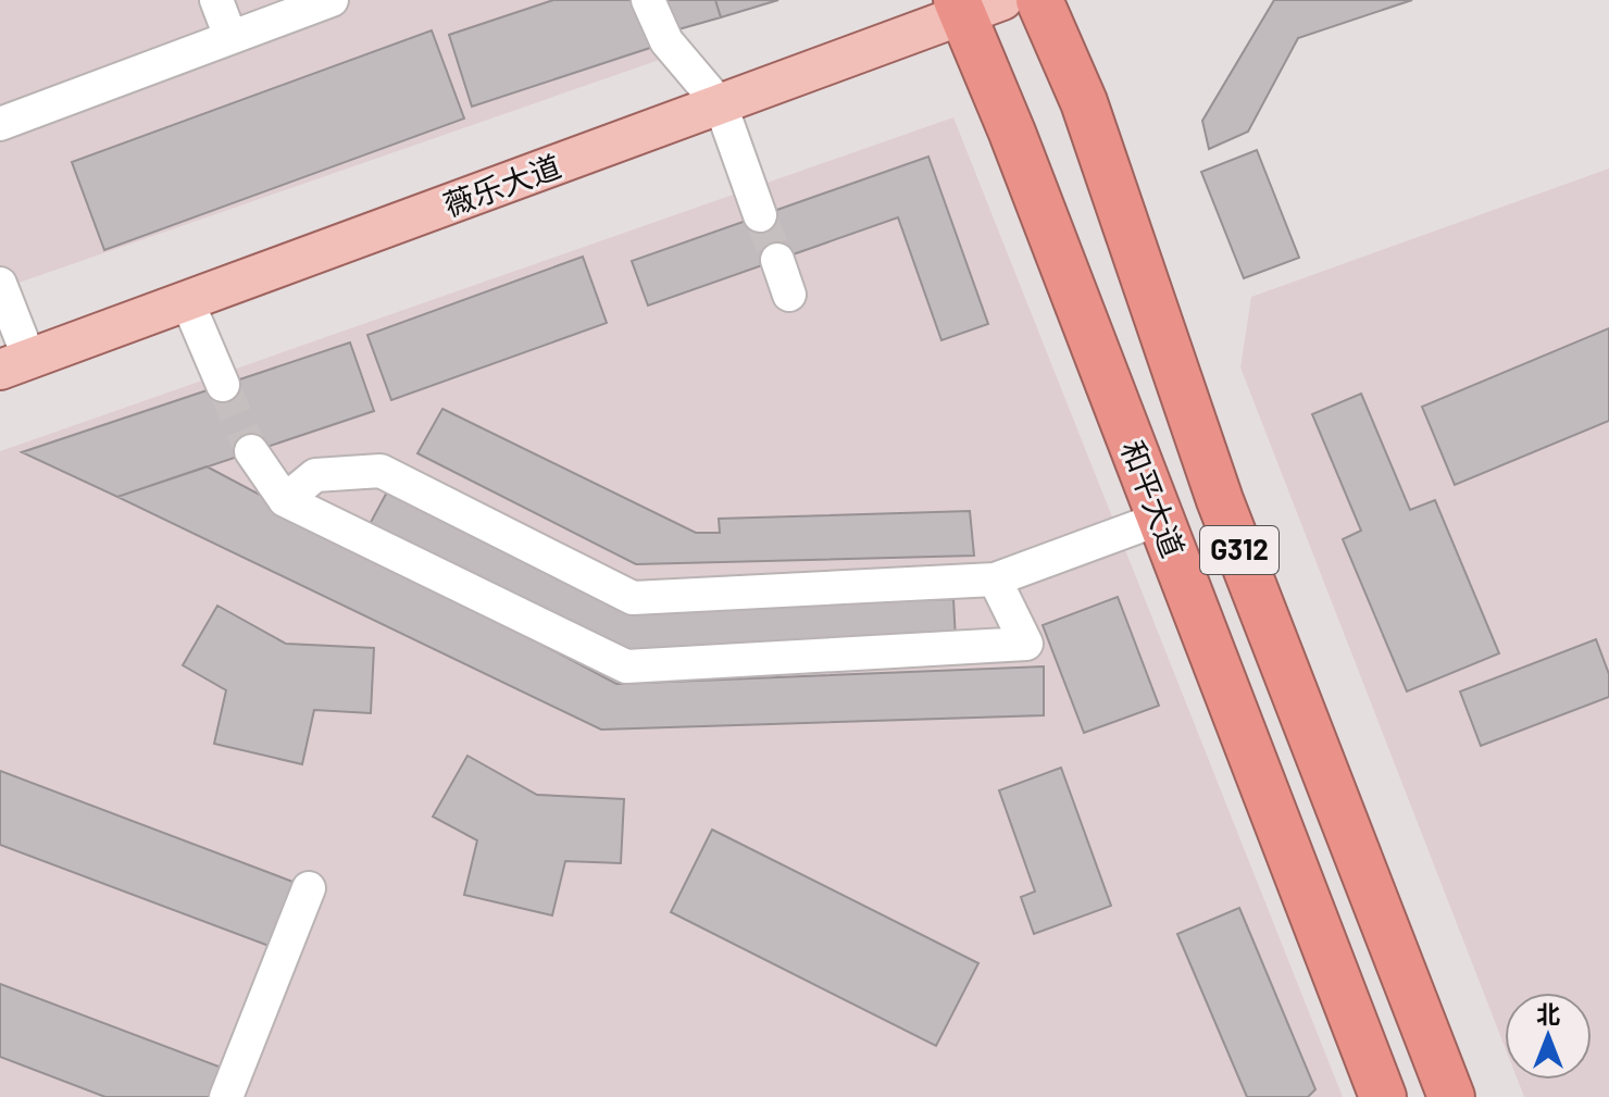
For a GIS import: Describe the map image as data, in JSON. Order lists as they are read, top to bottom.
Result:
{
  "streets": {
    "highway": ["和平大道", "G312"],
    "main road": ["薇乐大道"]
  },
  "crossings": [
    ["薇乐大道", "和平大道"]
  ],
  "north": "top"
}
